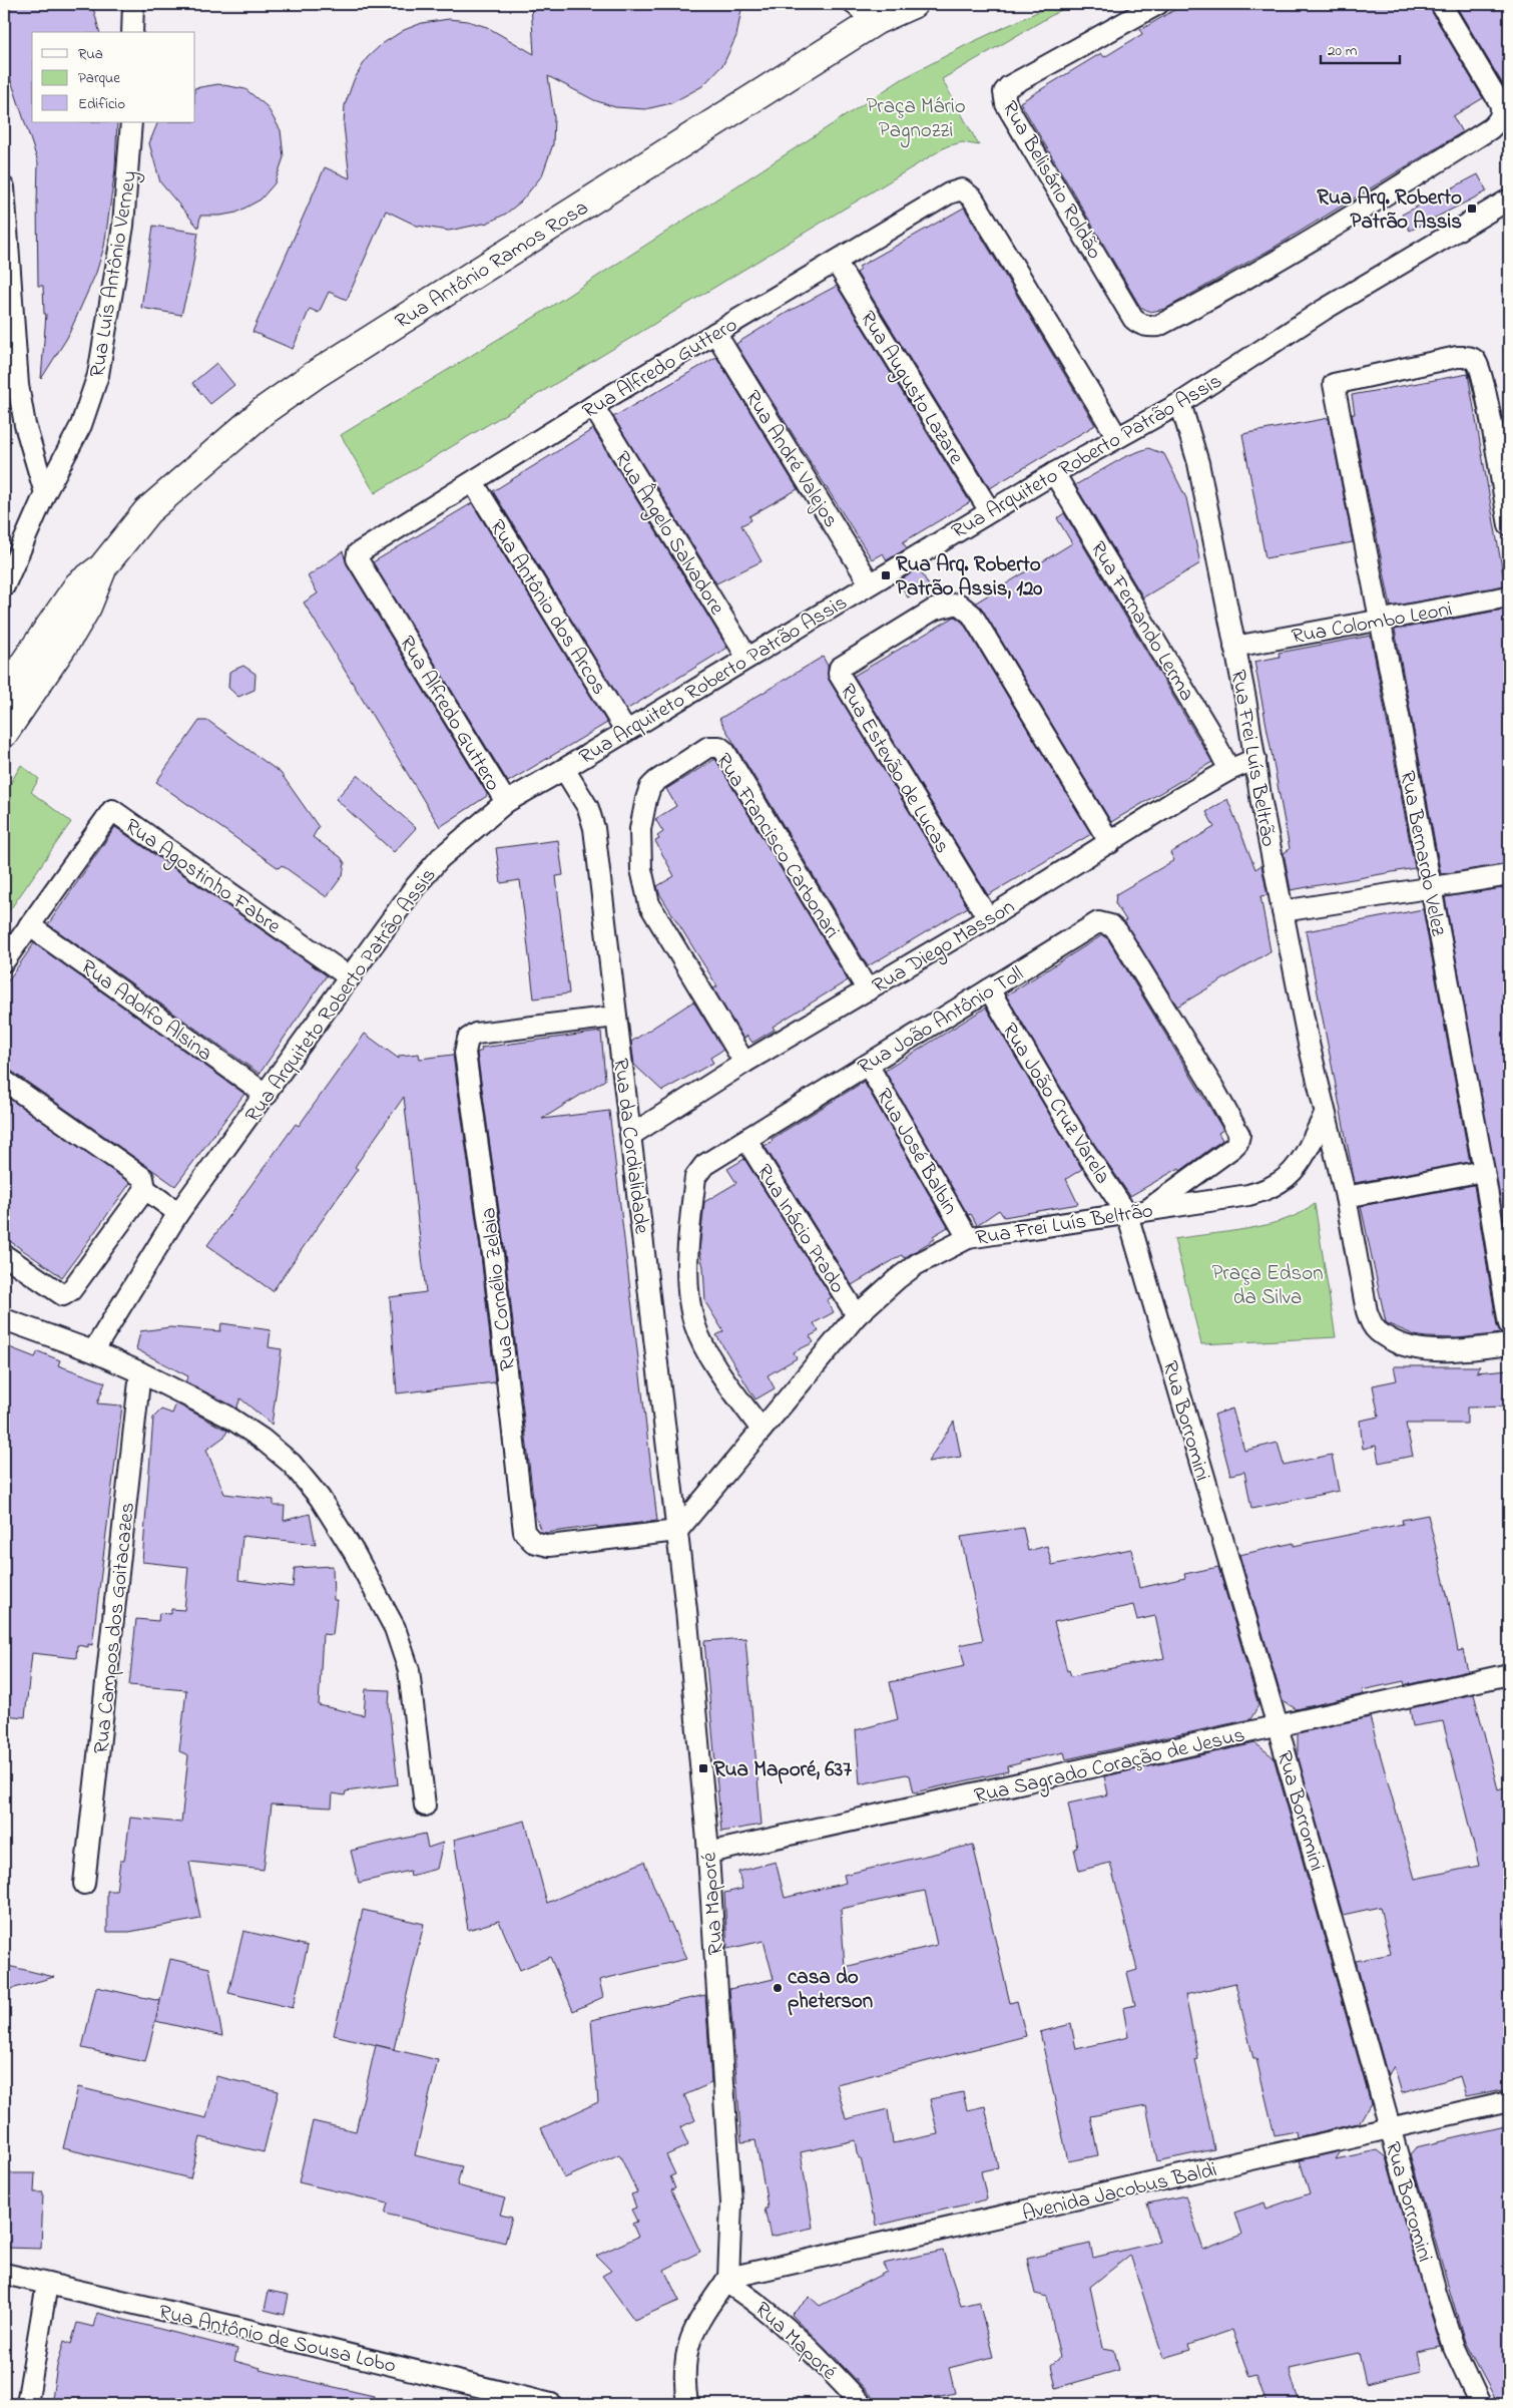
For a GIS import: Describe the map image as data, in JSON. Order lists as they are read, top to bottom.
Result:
{
  "streets": {
    "main road": ["Rua Antônio Ramos Rosa"],
    "street": [
      "Rua Belisário Roldão",
      "Rua Luís Antônio Verney",
      "Rua Alfredo Guttero",
      "Rua Augusto Lazare",
      "Rua Arquiteto Roberto Patrão Assis",
      "Rua André Valejos",
      "Rua Ângelo Salvadore",
      "Rua Antônio dos Arcos",
      "Rua Fernando Lerma",
      "Rua Colombo Leoni",
      "Rua Frei Luís Beltrão",
      "Rua Estevão de Lucas",
      "Rua Francisco Carbonari",
      "Rua Bernardo Velez",
      "Rua Agostinho Fabre",
      "Rua Diego Masson",
      "Rua Adolfo Alsina",
      "Rua João Antônio Toll",
      "Rua João Cruz Varela",
      "Rua da Cordialidade",
      "Rua José Balbin",
      "Rua Inácio Prado",
      "Rua Cornélio Zelaia",
      "Rua Borromini",
      "Rua Campos dos Goitacazes",
      "Rua Sagrado Coração de Jesus",
      "Rua Maporé",
      "Avenida Jacobus Baldi",
      "Rua Antônio de Sousa Lobo"
    ]
  },
  "crossings": [
    ["Rua Alfredo Guttero", "Rua Augusto Lazare"],
    ["Rua Alfredo Guttero", "Rua Arquiteto Roberto Patrão Assis"],
    ["Rua Alfredo Guttero", "Rua André Valejos"],
    ["Rua Alfredo Guttero", "Rua Ângelo Salvadore"],
    ["Rua Alfredo Guttero", "Rua Antônio dos Arcos"],
    ["Rua Augusto Lazare", "Rua Arquiteto Roberto Patrão Assis"],
    ["Rua Arquiteto Roberto Patrão Assis", "Rua André Valejos"],
    ["Rua Arquiteto Roberto Patrão Assis", "Rua Ângelo Salvadore"],
    ["Rua Arquiteto Roberto Patrão Assis", "Rua Antônio dos Arcos"],
    ["Rua Arquiteto Roberto Patrão Assis", "Rua Fernando Lerma"],
    ["Rua Arquiteto Roberto Patrão Assis", "Rua Frei Luís Beltrão"],
    ["Rua Arquiteto Roberto Patrão Assis", "Rua Agostinho Fabre"],
    ["Rua Arquiteto Roberto Patrão Assis", "Rua Adolfo Alsina"],
    ["Rua Arquiteto Roberto Patrão Assis", "Rua da Cordialidade"],
    ["Rua Fernando Lerma", "Rua Diego Masson"],
    ["Rua Colombo Leoni", "Rua Frei Luís Beltrão"],
    ["Rua Colombo Leoni", "Rua Bernardo Velez"],
    ["Rua Frei Luís Beltrão", "Rua Diego Masson"],
    ["Rua Frei Luís Beltrão", "Rua João Antônio Toll"],
    ["Rua Frei Luís Beltrão", "Rua João Cruz Varela"],
    ["Rua Frei Luís Beltrão", "Rua da Cordialidade"],
    ["Rua Frei Luís Beltrão", "Rua José Balbin"],
    ["Rua Frei Luís Beltrão", "Rua Inácio Prado"],
    ["Rua Frei Luís Beltrão", "Rua Cornélio Zelaia"],
    ["Rua Frei Luís Beltrão", "Rua Borromini"],
    ["Rua Frei Luís Beltrão", "Rua Maporé"],
    ["Rua Estevão de Lucas", "Rua Diego Masson"],
    ["Rua Francisco Carbonari", "Rua Diego Masson"],
    ["Rua Agostinho Fabre", "Rua Adolfo Alsina"],
    ["Rua Diego Masson", "Rua da Cordialidade"],
    ["Rua João Antônio Toll", "Rua João Cruz Varela"],
    ["Rua João Antônio Toll", "Rua José Balbin"],
    ["Rua João Antônio Toll", "Rua Inácio Prado"],
    ["Rua João Cruz Varela", "Rua Borromini"],
    ["Rua da Cordialidade", "Rua Cornélio Zelaia"],
    ["Rua da Cordialidade", "Rua Maporé"],
    ["Rua Cornélio Zelaia", "Rua Maporé"],
    ["Rua Borromini", "Rua Sagrado Coração de Jesus"],
    ["Rua Borromini", "Avenida Jacobus Baldi"],
    ["Rua Sagrado Coração de Jesus", "Rua Maporé"],
    ["Rua Maporé", "Avenida Jacobus Baldi"]
  ],
  "parks": ["Praça Mário Pagnozzi", "Praça Edson da Silva"],
  "places": {
    "transit": ["Rua Arq. Roberto Patrão Assis", "Rua Arq. Roberto Patrão Assis, 120", "Rua Maporé, 637"],
    "other": ["casa do pheterson"]
  },
  "legend": ["Rua", "Parque", "Edifício"],
  "scale_bar": "20 m"
}
